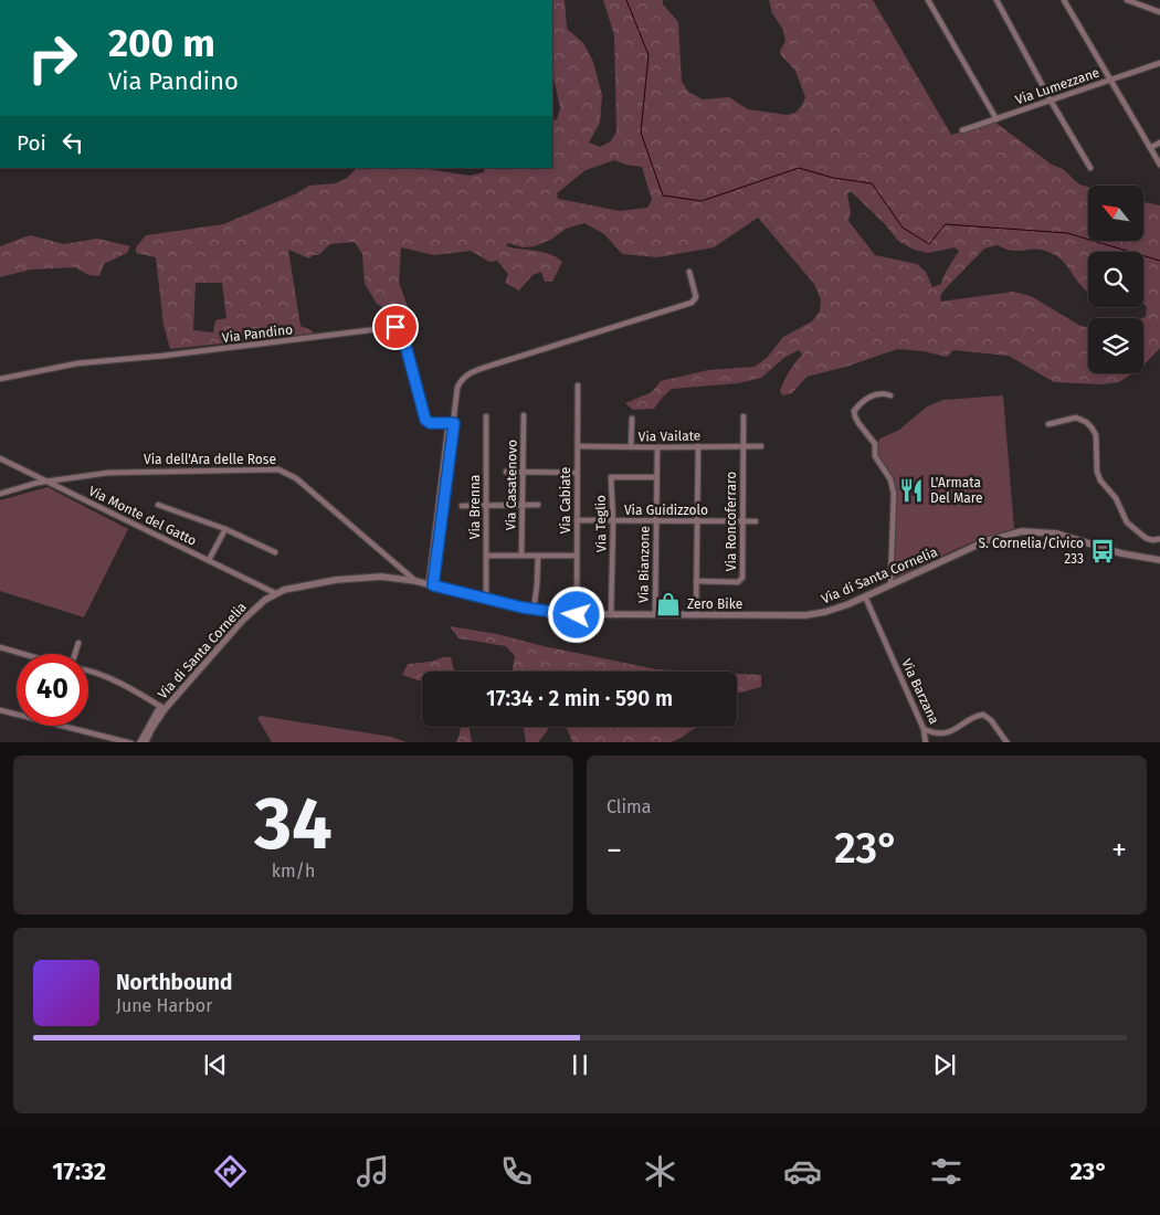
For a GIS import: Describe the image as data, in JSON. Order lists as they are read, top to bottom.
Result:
{
  "streets": {
    "street": [
      "Via Lumezzane",
      "Via Pandino",
      "Via Vailate",
      "Via dell'Ara delle Rose",
      "Via Casatenovo",
      "Via Cabiate",
      "Via Brenna",
      "Via Guidizzolo",
      "Via Monte del Gatto",
      "Via Roncoferraro",
      "Via Teglio",
      "Via Bianzone",
      "Via di Santa Cornelia",
      "Via Barzana"
    ]
  },
  "crossings": [
    ["Via Vailate", "Via Cabiate"],
    ["Via Vailate", "Via Roncoferraro"],
    ["Via Vailate", "Via Bianzone"],
    ["Via dell'Ara delle Rose", "Via Monte del Gatto"],
    ["Via dell'Ara delle Rose", "Via di Santa Cornelia"],
    ["Via Cabiate", "Via Guidizzolo"],
    ["Via Cabiate", "Via di Santa Cornelia"],
    ["Via Brenna", "Via di Santa Cornelia"],
    ["Via Guidizzolo", "Via Roncoferraro"],
    ["Via Guidizzolo", "Via Teglio"],
    ["Via Guidizzolo", "Via Bianzone"],
    ["Via Monte del Gatto", "Via di Santa Cornelia"],
    ["Via Teglio", "Via Bianzone"],
    ["Via Teglio", "Via di Santa Cornelia"],
    ["Via Bianzone", "Via di Santa Cornelia"],
    ["Via di Santa Cornelia", "Via Barzana"]
  ],
  "places": {
    "restaurant": ["L'Armata Del Mare"],
    "bus stop": ["S. Cornelia/Civico 233"],
    "shop": ["Zero Bike"]
  },
  "north": "top left",
  "page": {
    "turn": ["200 m", "Via Pandino"],
    "then": "Poi",
    "limit": "40",
    "trip": "17:34 · 2 min · 590 m",
    "tile": [
      ["34", "km/h"],
      "Clima"
    ],
    "heat": ["−", "23°", "+"],
    "song": ["Northbound", "June Harbor"],
    "tabs": ["17:32", "23°"]
  }
}
